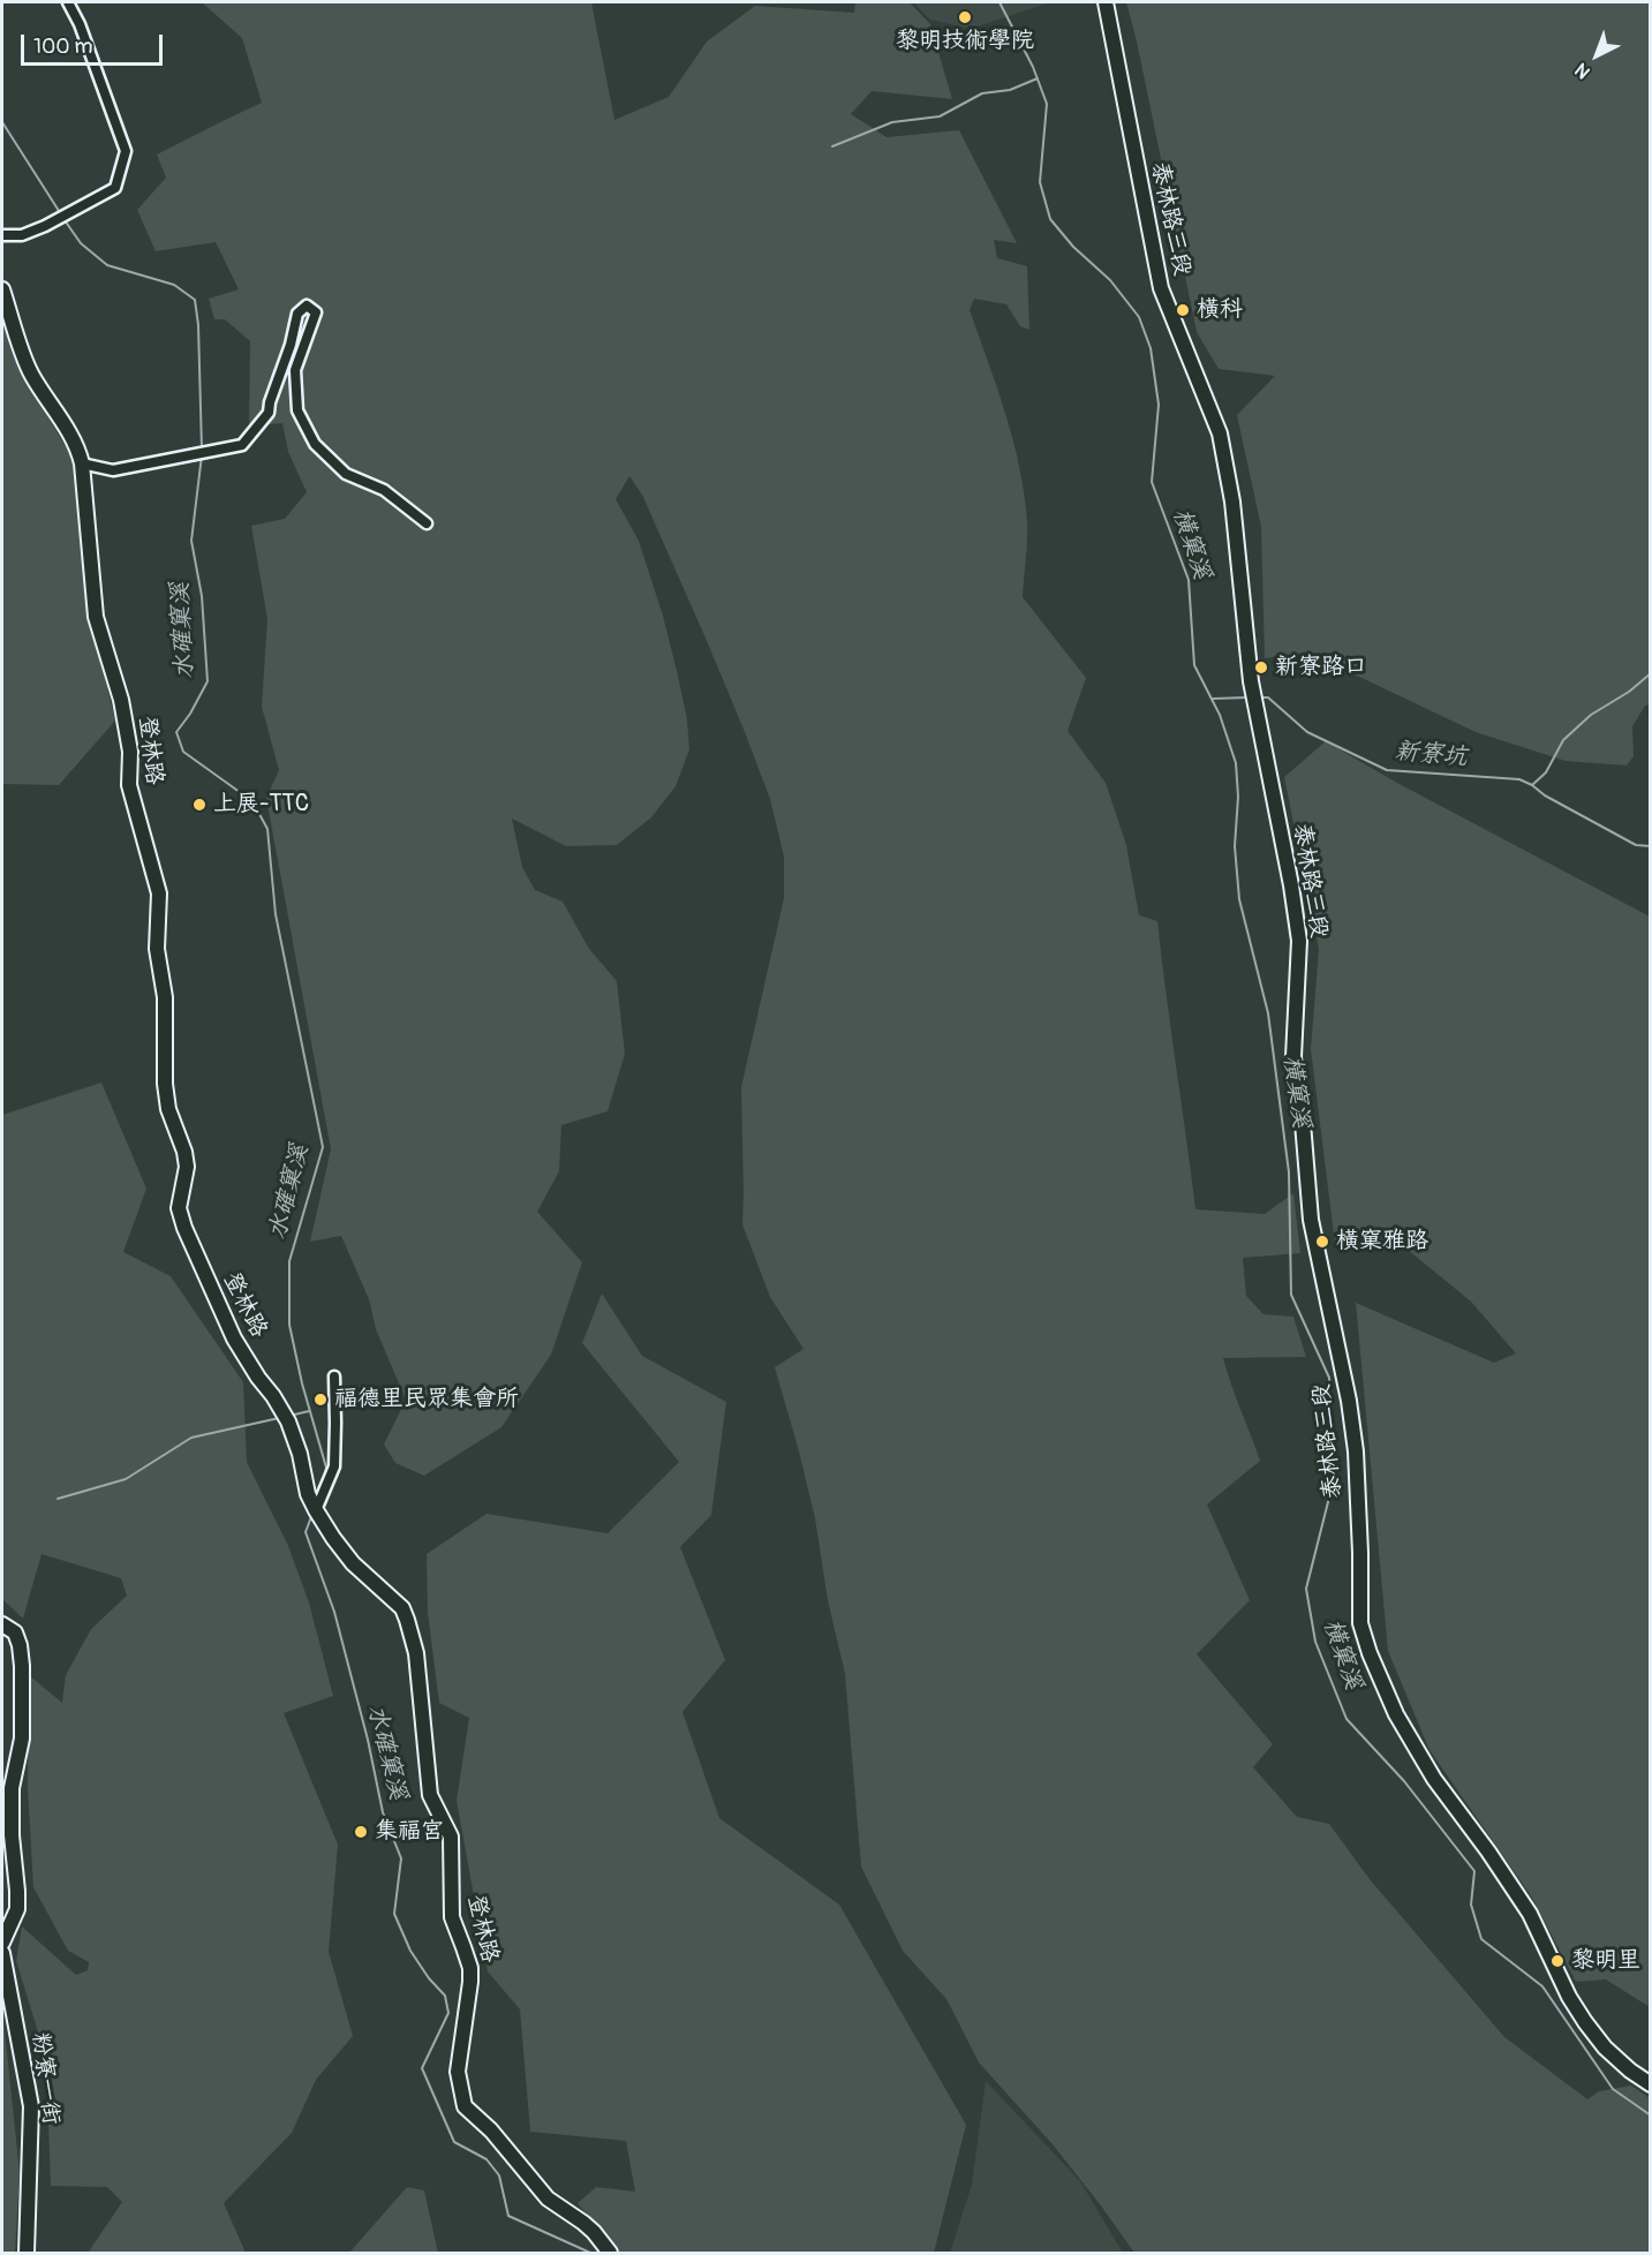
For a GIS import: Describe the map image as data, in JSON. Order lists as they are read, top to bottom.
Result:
{
  "streets": {
    "street": ["泰林路三段", "登林路", "粉寮一街"]
  },
  "water": ["橫窠溪", "水確窠溪", "新寮坑"],
  "places": [
    "黎明技術學院",
    "橫科",
    "新寮路口",
    "上展-TTC",
    "橫窠雅路",
    "福德里民眾集會所",
    "集福宮",
    "黎明里"
  ],
  "scale_bar": "100 m",
  "north": "bottom left"
}
